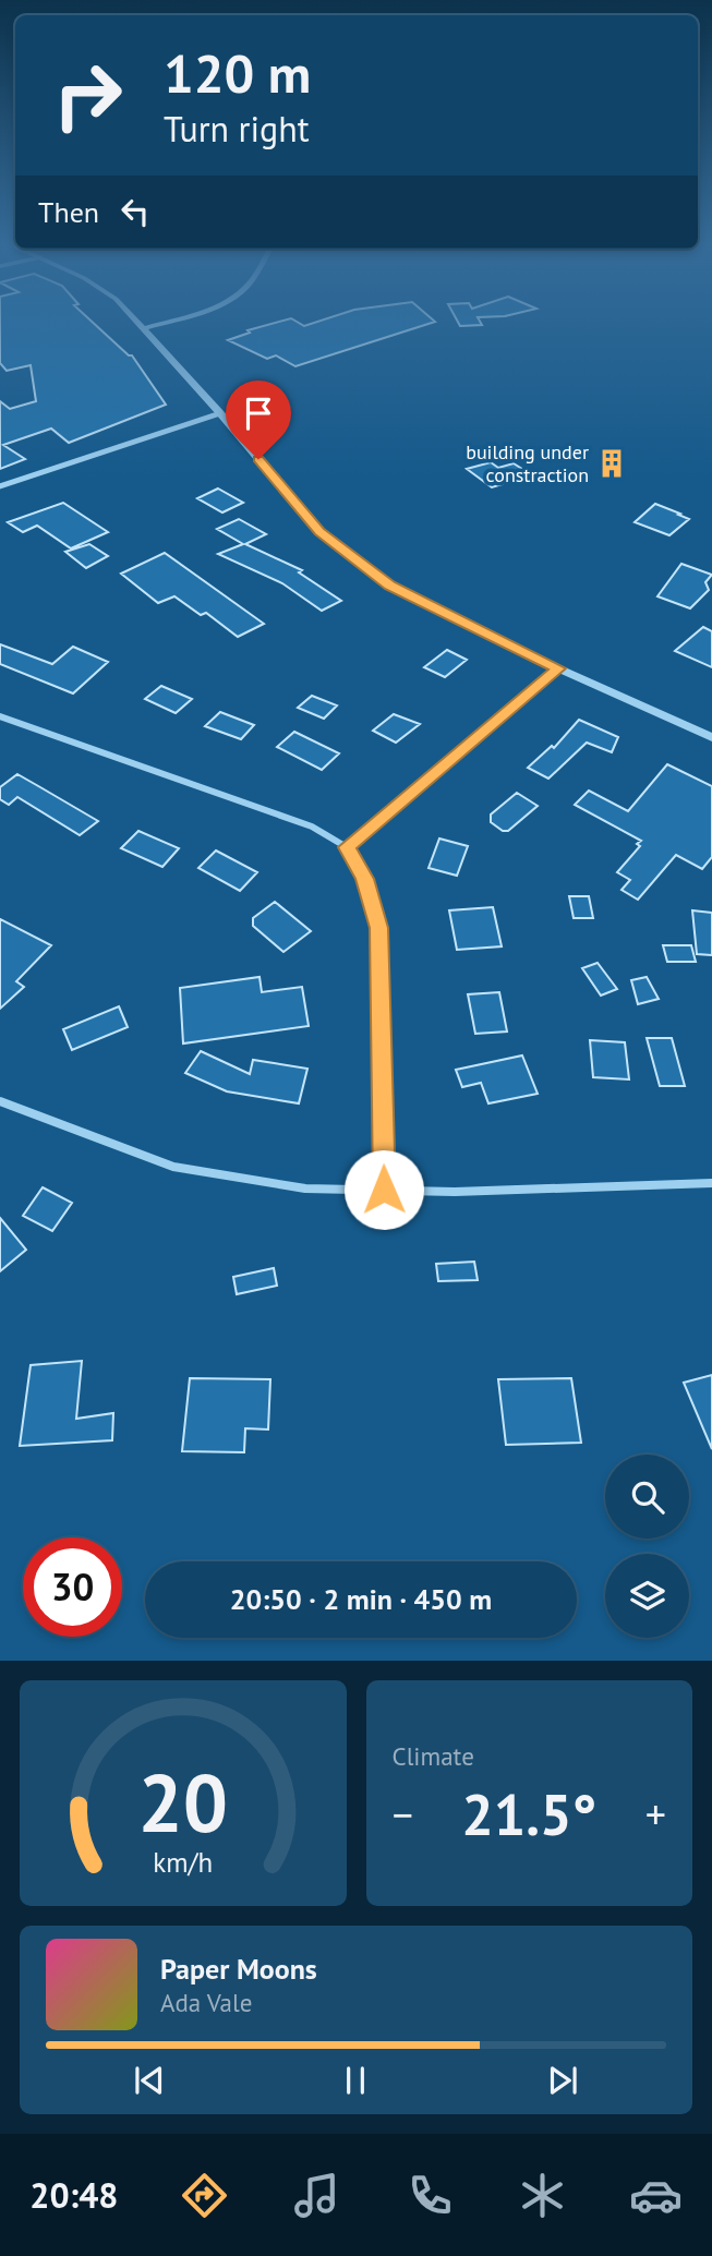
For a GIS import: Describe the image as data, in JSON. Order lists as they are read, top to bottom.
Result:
{
  "places": {
    "building": ["building under constraction"]
  },
  "page": {
    "turn": ["120 m", "Turn right"],
    "then": "Then",
    "limit": "30",
    "trip": "20:50 · 2 min · 450 m",
    "tile": "Climate",
    "heat": ["−", "21.5°", "+"],
    "song": ["Paper Moons", "Ada Vale"],
    "tabs": "20:48",
    "gauge": ["20", "km/h"]
  }
}
